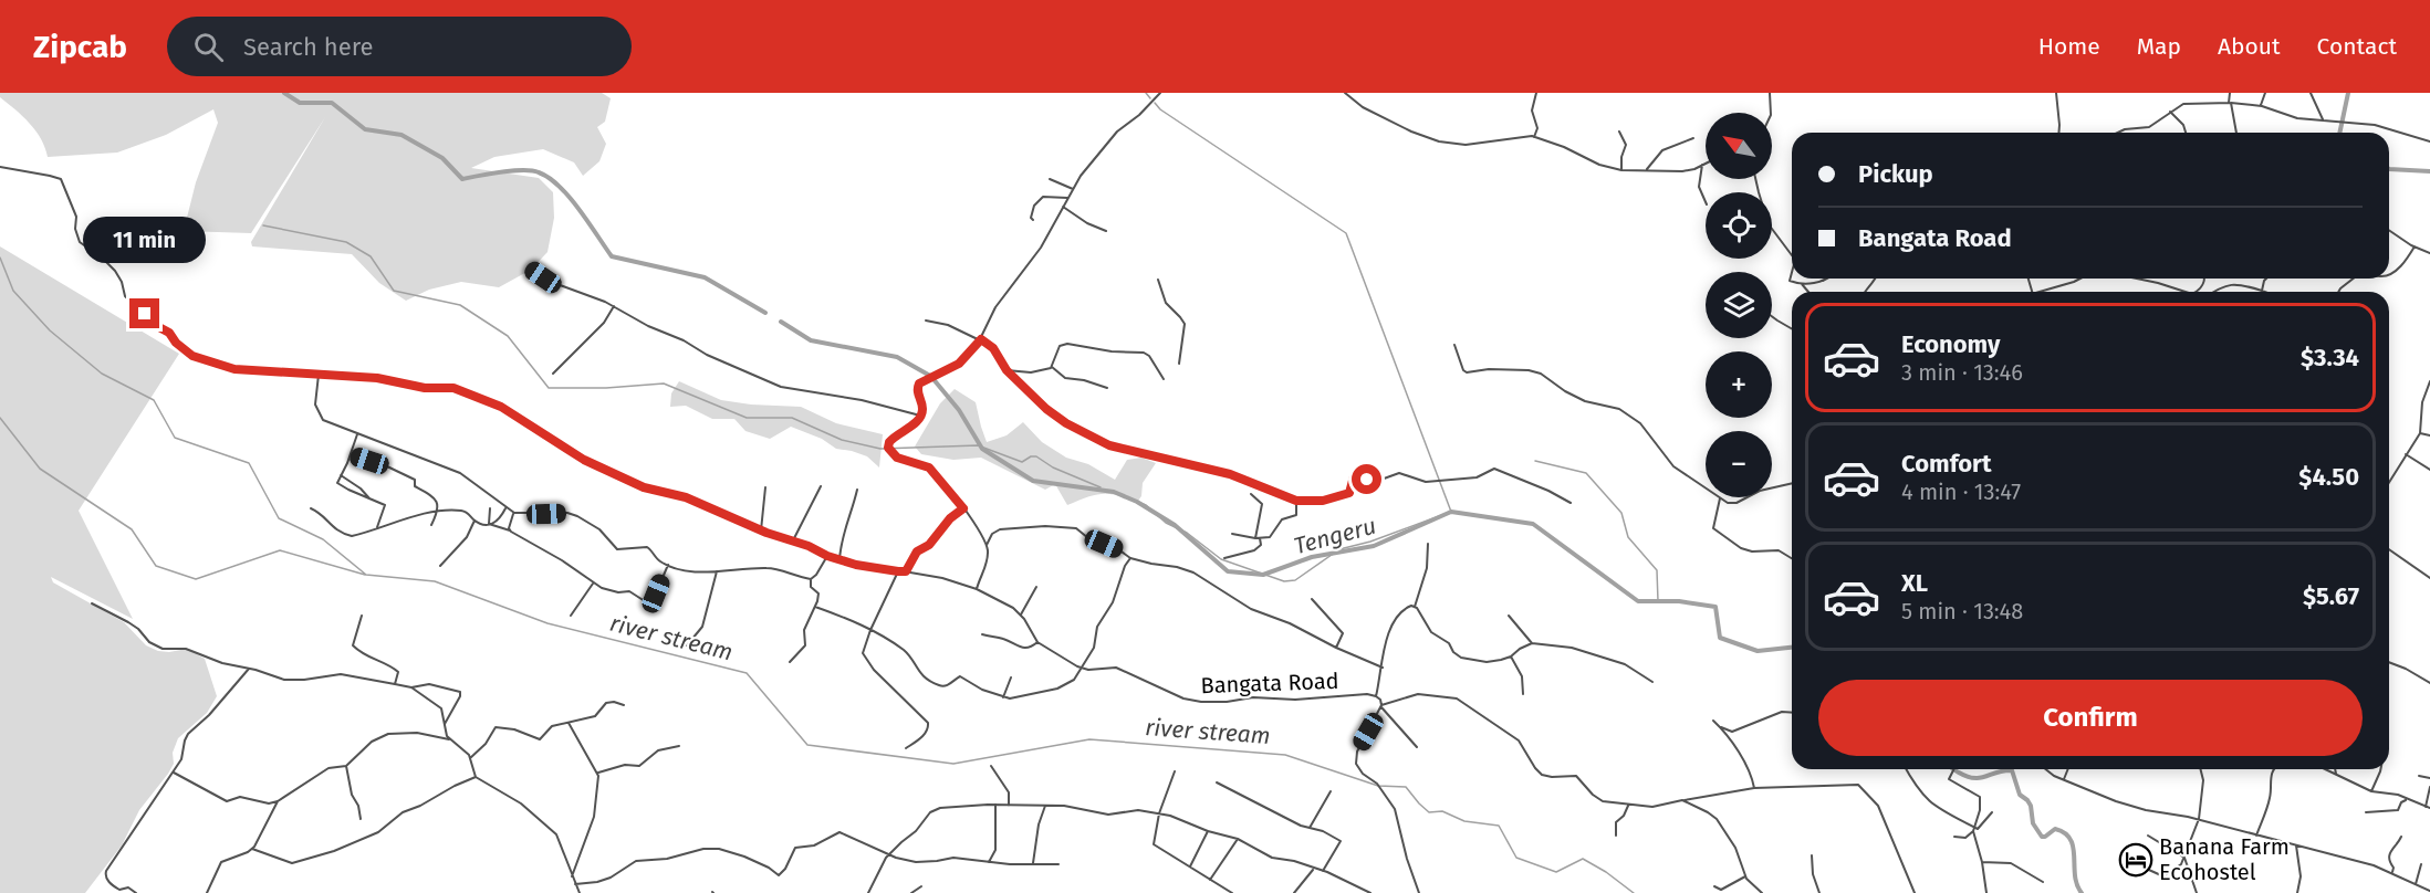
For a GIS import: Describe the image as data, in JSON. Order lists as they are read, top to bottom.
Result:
{
  "streets": {
    "street": ["Bangata Road"]
  },
  "water": ["Tengeru", "river stream"],
  "places": {
    "hotel": ["Banana Farm Ecohostel"]
  },
  "north": "top left",
  "page": {
    "header": "Zipcab",
    "search": "Search here",
    "nav": [
      "Home",
      "Map",
      "About",
      "Contact"
    ],
    "map_buttons": ["+", "−"],
    "banner": ["Pickup", "Bangata Road"],
    "bubble": "11 min",
    "list": [
      {
        "name": "Economy",
        "note": "3 min · 13:46",
        "value": "$3.34"
      },
      {
        "name": "Comfort",
        "note": "4 min · 13:47",
        "value": "$4.50"
      },
      {
        "name": "XL",
        "note": "5 min · 13:48",
        "value": "$5.67"
      }
    ],
    "buttons": "Confirm"
  }
}
